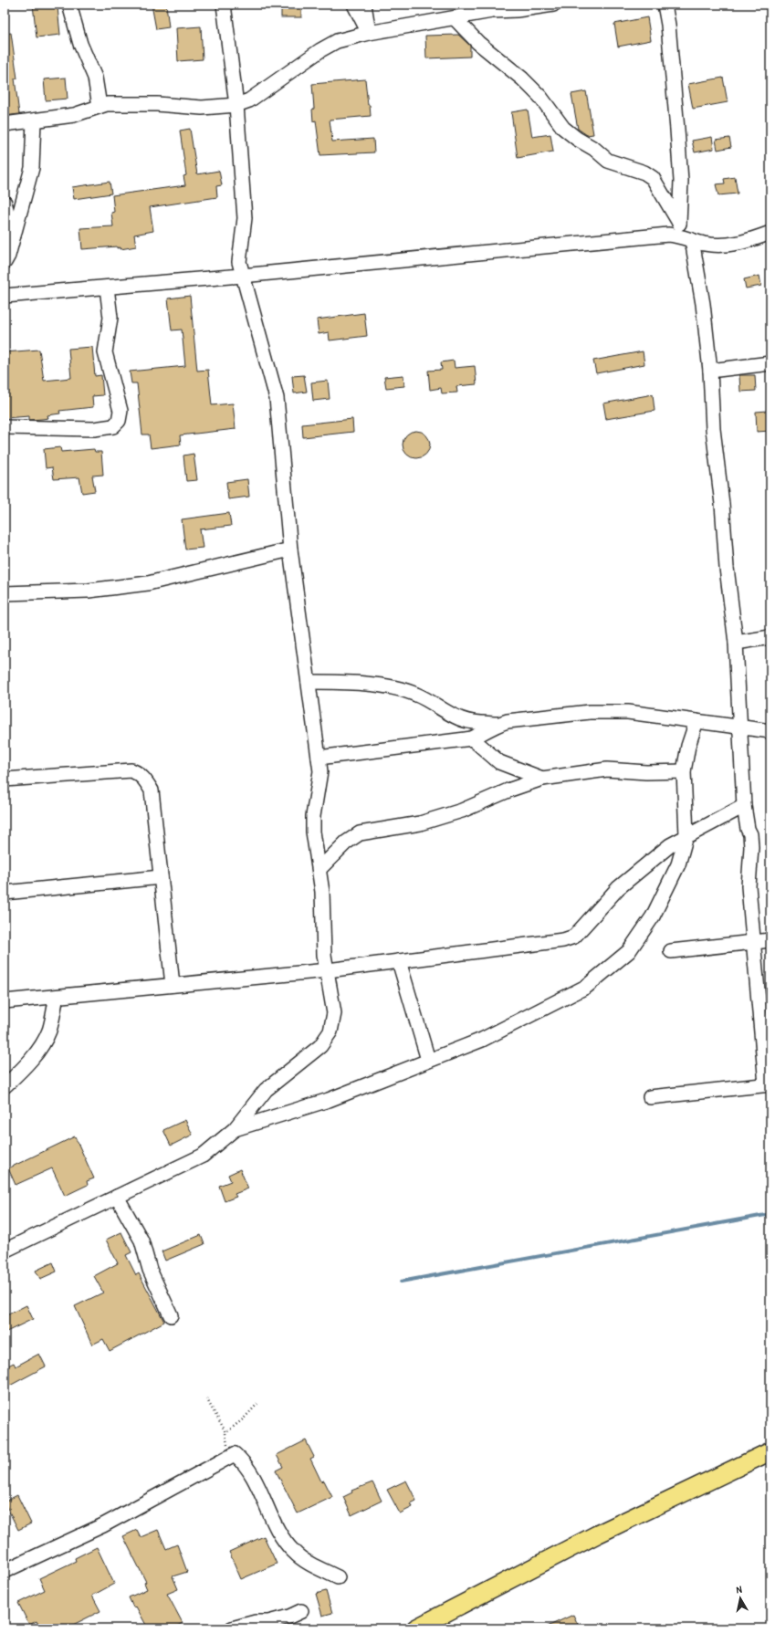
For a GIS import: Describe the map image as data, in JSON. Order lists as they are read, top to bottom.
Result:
{
  "north": "top"
}
